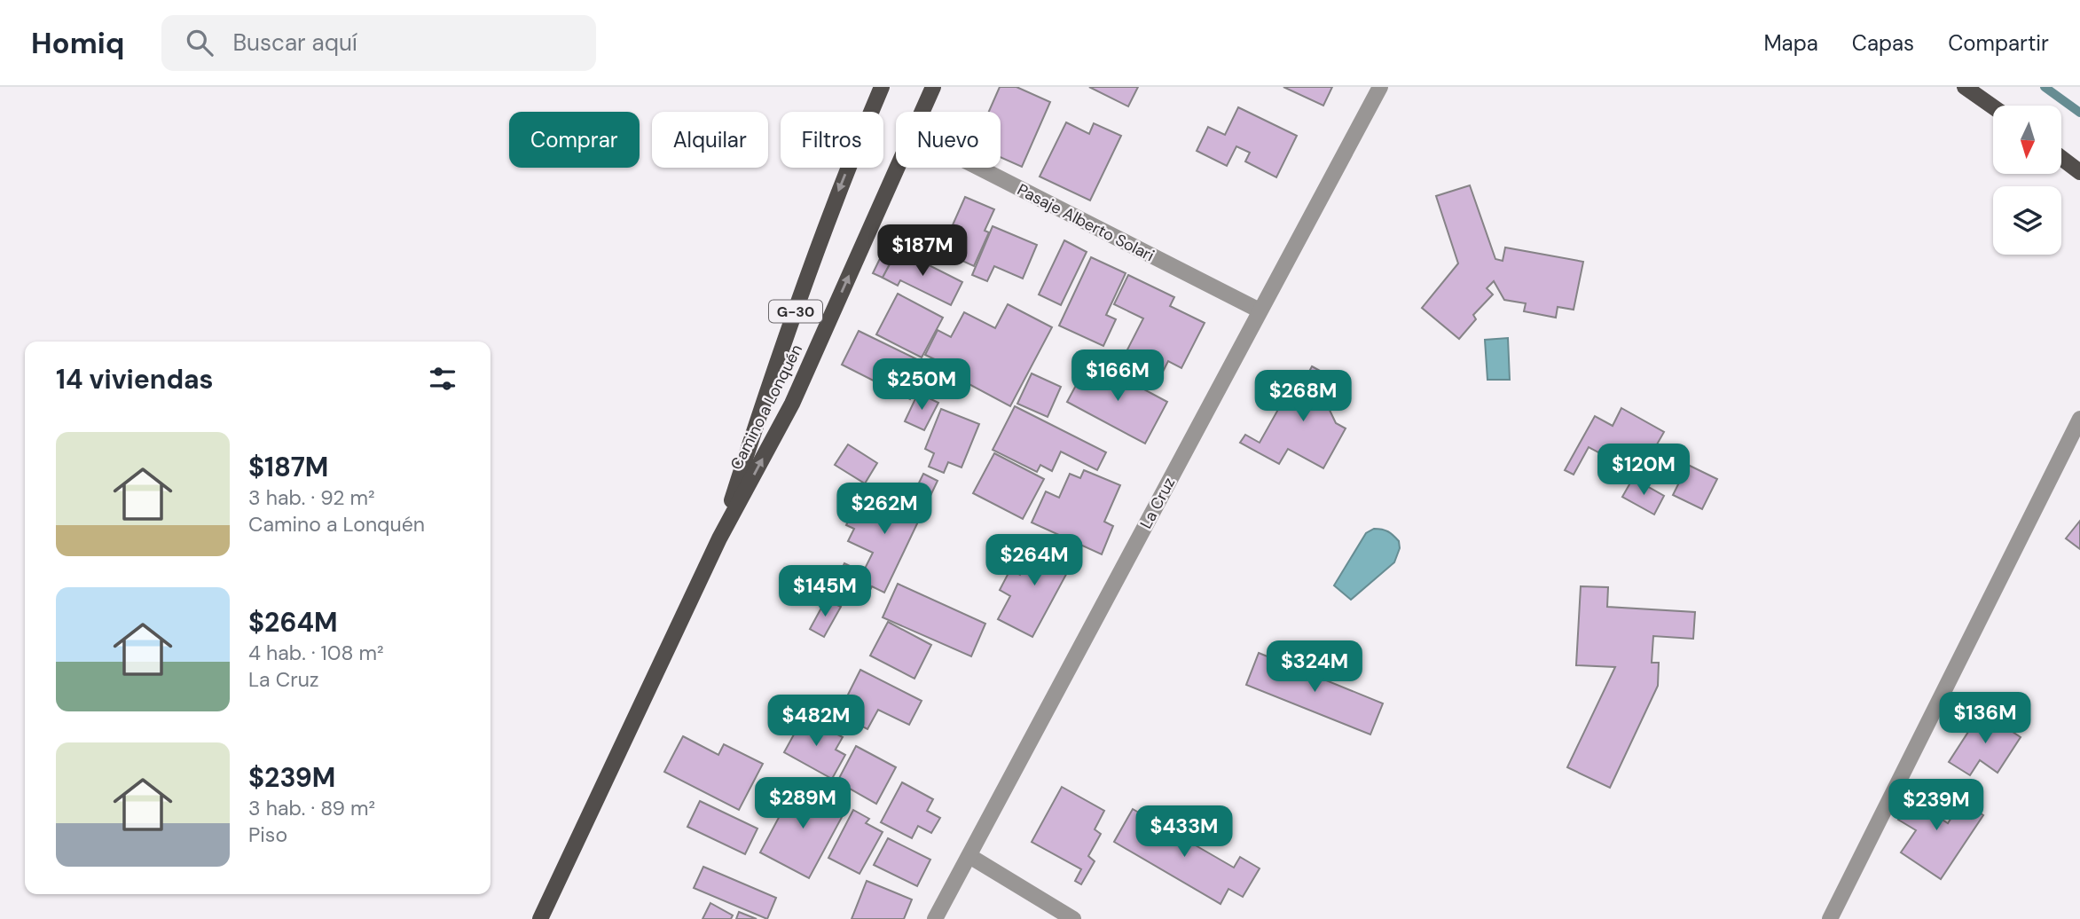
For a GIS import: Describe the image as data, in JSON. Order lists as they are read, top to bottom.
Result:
{
  "streets": {
    "main road": ["G-30", "Camino a Lonquén"],
    "street": ["Pasaje Alberto Solari", "La Cruz"]
  },
  "crossings": [
    ["Pasaje Alberto Solari", "La Cruz"]
  ],
  "north": "bottom",
  "page": {
    "header": "Homiq",
    "search": "Buscar aquí",
    "nav": ["Mapa", "Capas", "Compartir"],
    "chip": [
      "Comprar",
      "Alquilar",
      "Filtros",
      "Nuevo"
    ],
    "price": [
      "$187M",
      "$166M",
      "$250M",
      "$268M",
      "$120M",
      "$262M",
      "$264M",
      "$145M",
      "$324M",
      "$136M",
      "$482M",
      "$289M",
      "$239M",
      "$433M"
    ],
    "heading": "14 viviendas",
    "list": [
      {
        "name": "$187M",
        "note": "3 hab. · 92 m² · Camino a Lonquén"
      },
      {
        "name": "$264M",
        "note": "4 hab. · 108 m² · La Cruz"
      },
      {
        "name": "$239M",
        "note": "3 hab. · 89 m² · Piso"
      }
    ]
  }
}
